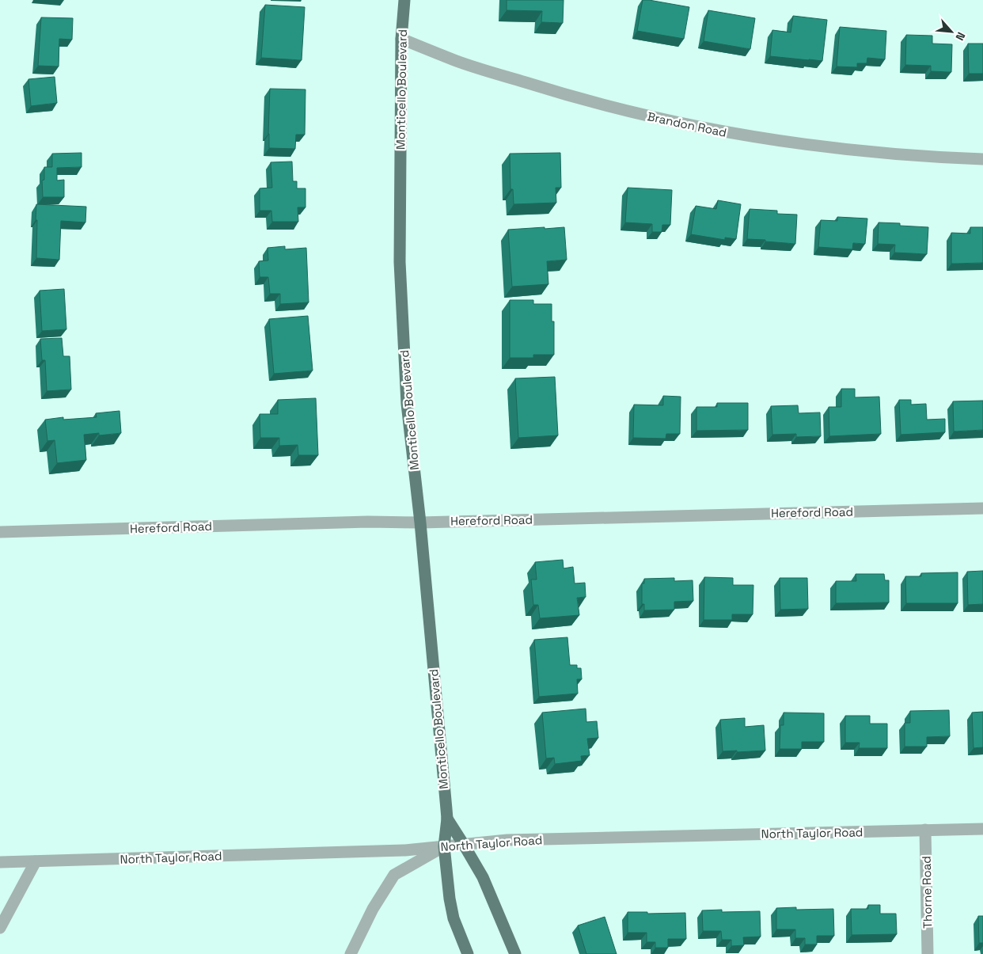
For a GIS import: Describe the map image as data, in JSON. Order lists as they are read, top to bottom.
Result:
{
  "streets": {
    "main road": ["Monticello Boulevard"],
    "street": [
      "Brandon Road",
      "Hereford Road",
      "North Taylor Road",
      "Thorne Road"
    ]
  },
  "crossings": [
    ["Monticello Boulevard", "Brandon Road"],
    ["Monticello Boulevard", "Hereford Road"],
    ["Monticello Boulevard", "North Taylor Road"],
    ["North Taylor Road", "Thorne Road"]
  ],
  "north": "bottom right"
}
